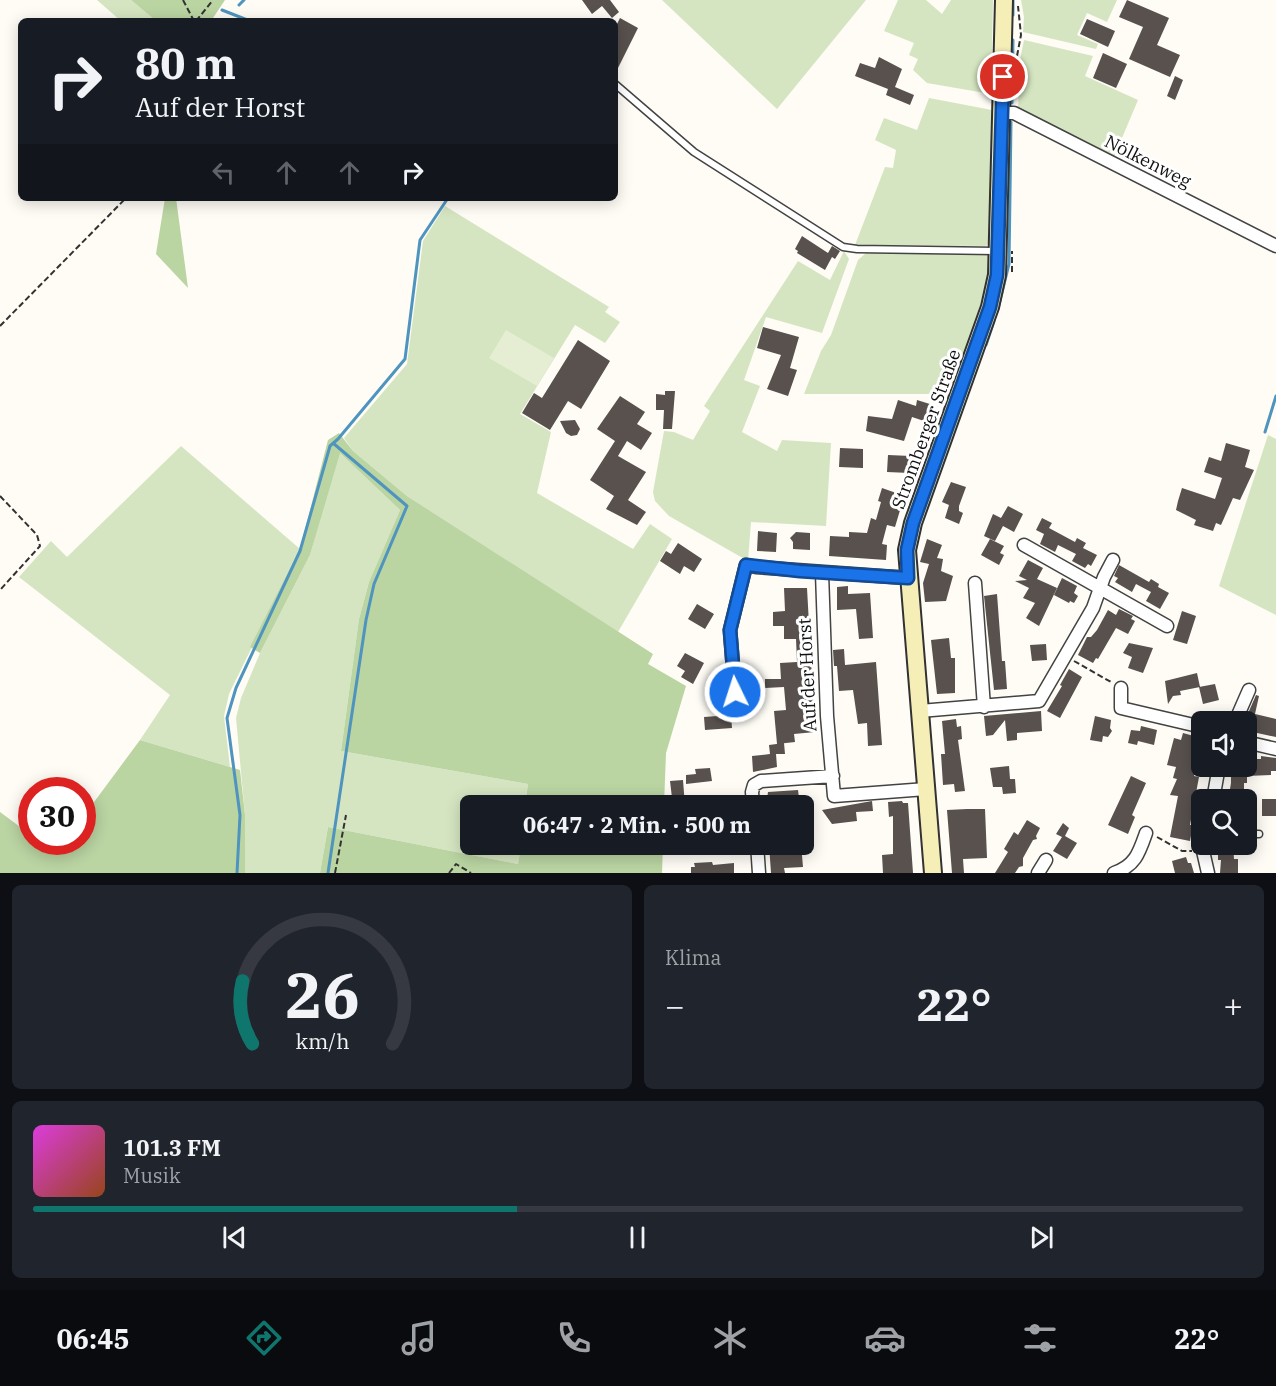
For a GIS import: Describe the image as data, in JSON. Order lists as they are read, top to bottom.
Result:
{
  "streets": {
    "main road": ["Stromberger Straße"],
    "street": ["Nölkenweg", "Auf der Horst"]
  },
  "crossings": [
    ["Nölkenweg", "Stromberger Straße"],
    ["Stromberger Straße", "Auf der Horst"]
  ],
  "page": {
    "turn": ["80 m", "Auf der Horst"],
    "limit": "30",
    "trip": "06:47 · 2 Min. · 500 m",
    "tile": "Klima",
    "heat": ["−", "22°", "+"],
    "song": ["101.3 FM", "Musik"],
    "tabs": ["06:45", "22°"],
    "gauge": ["26", "km/h"]
  }
}
